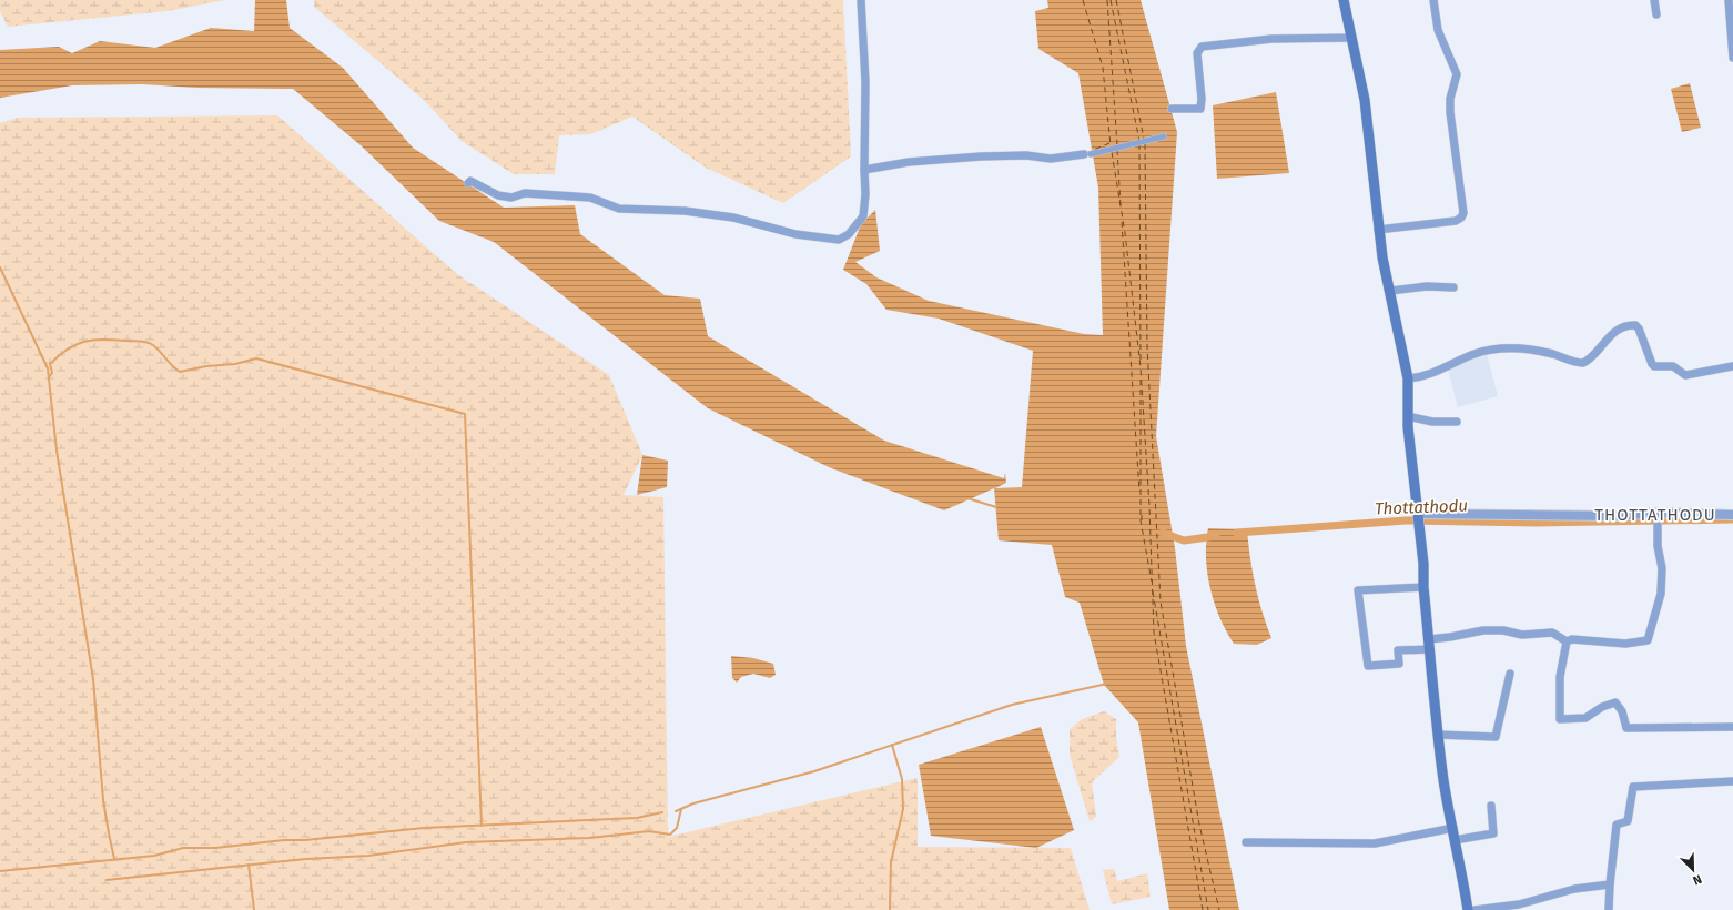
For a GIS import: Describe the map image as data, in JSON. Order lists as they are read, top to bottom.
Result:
{
  "districts": ["THOTTATHODU"],
  "water": ["Thottathodu"],
  "north": "bottom right"
}
